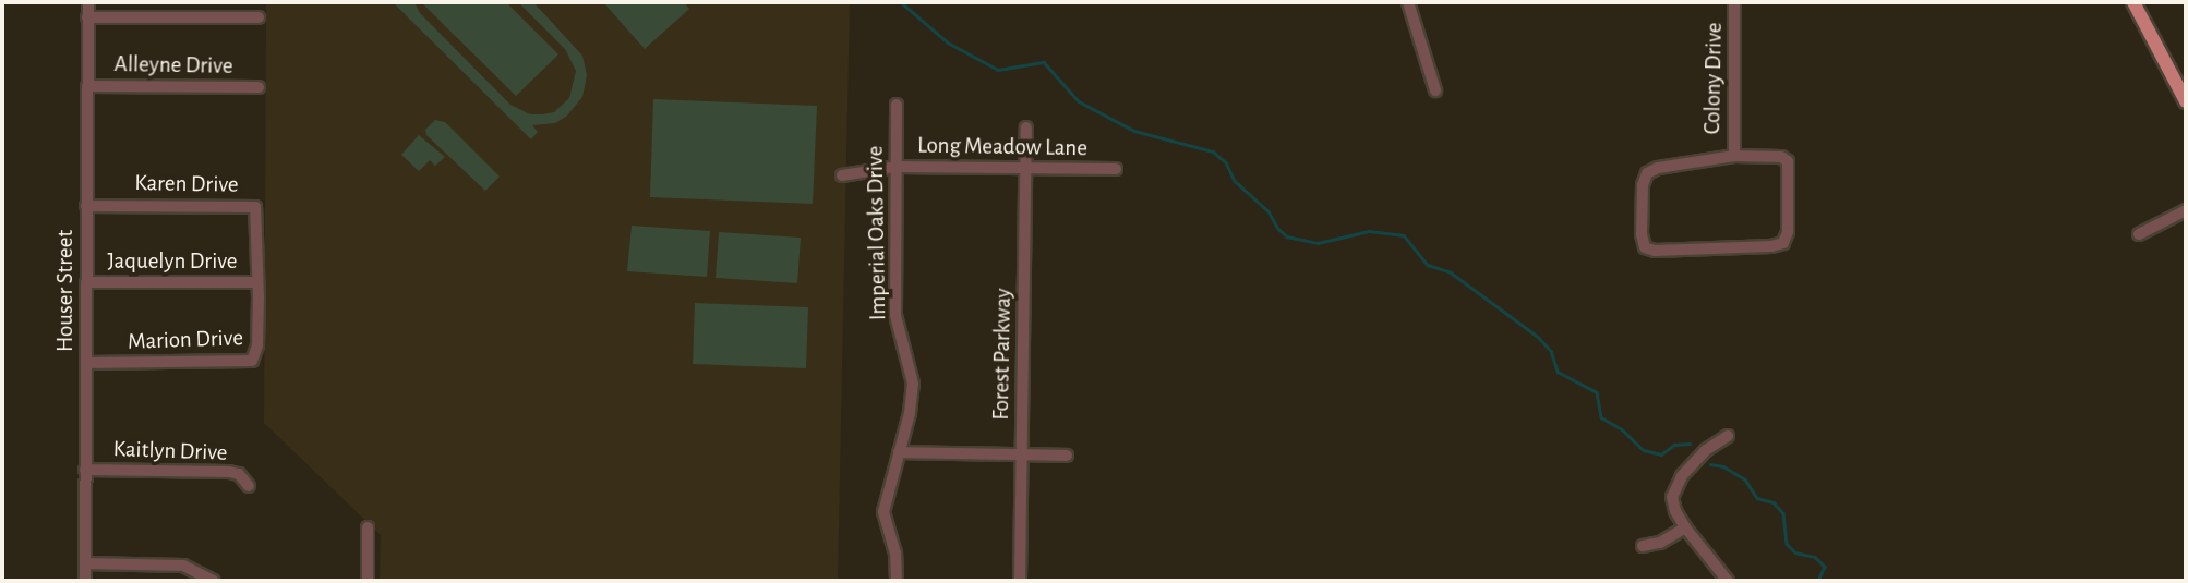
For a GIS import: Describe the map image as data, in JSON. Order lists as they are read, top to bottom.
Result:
{
  "streets": {
    "street": [
      "Alleyne Drive",
      "Colony Drive",
      "Long Meadow Lane",
      "Karen Drive",
      "Imperial Oaks Drive",
      "Jaquelyn Drive",
      "Houser Street",
      "Marion Drive",
      "Forest Parkway",
      "Kaitlyn Drive"
    ]
  },
  "crossings": [
    ["Alleyne Drive", "Houser Street"],
    ["Long Meadow Lane", "Imperial Oaks Drive"],
    ["Long Meadow Lane", "Forest Parkway"],
    ["Karen Drive", "Jaquelyn Drive"],
    ["Karen Drive", "Houser Street"],
    ["Karen Drive", "Marion Drive"],
    ["Jaquelyn Drive", "Houser Street"],
    ["Jaquelyn Drive", "Marion Drive"],
    ["Houser Street", "Marion Drive"],
    ["Houser Street", "Kaitlyn Drive"]
  ]
}
